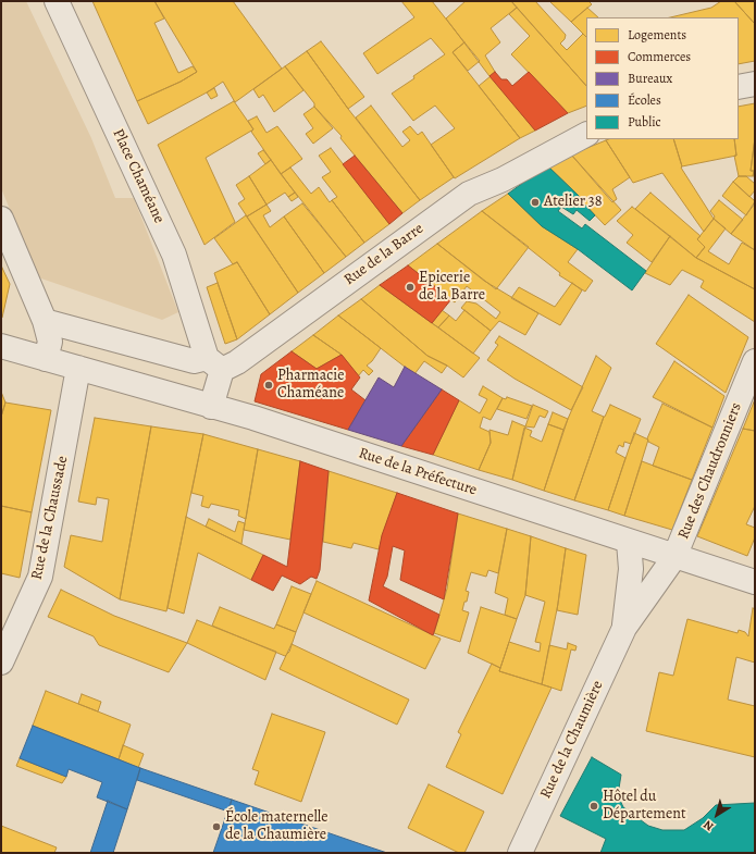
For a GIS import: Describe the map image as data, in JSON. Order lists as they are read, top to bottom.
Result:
{
  "streets": {
    "street": [
      "Place Chaméane",
      "Rue de la Barre",
      "Rue des Chaudronniers",
      "Rue de la Préfecture",
      "Rue de la Chaussade",
      "Rue de la Chaumière"
    ]
  },
  "crossings": [
    ["Place Chaméane", "Rue de la Barre"],
    ["Rue des Chaudronniers", "Rue de la Préfecture"],
    ["Rue des Chaudronniers", "Rue de la Chaumière"],
    ["Rue de la Préfecture", "Rue de la Chaussade"],
    ["Rue de la Préfecture", "Rue de la Chaumière"]
  ],
  "places": [
    "Atelier 38",
    "Epicerie de la Barre",
    "Pharmacie Chaméane",
    "Hôtel du Département",
    "École maternelle de la Chaumière"
  ],
  "legend": [
    "Logements",
    "Commerces",
    "Bureaux",
    "Écoles",
    "Public"
  ],
  "north": "bottom left"
}
